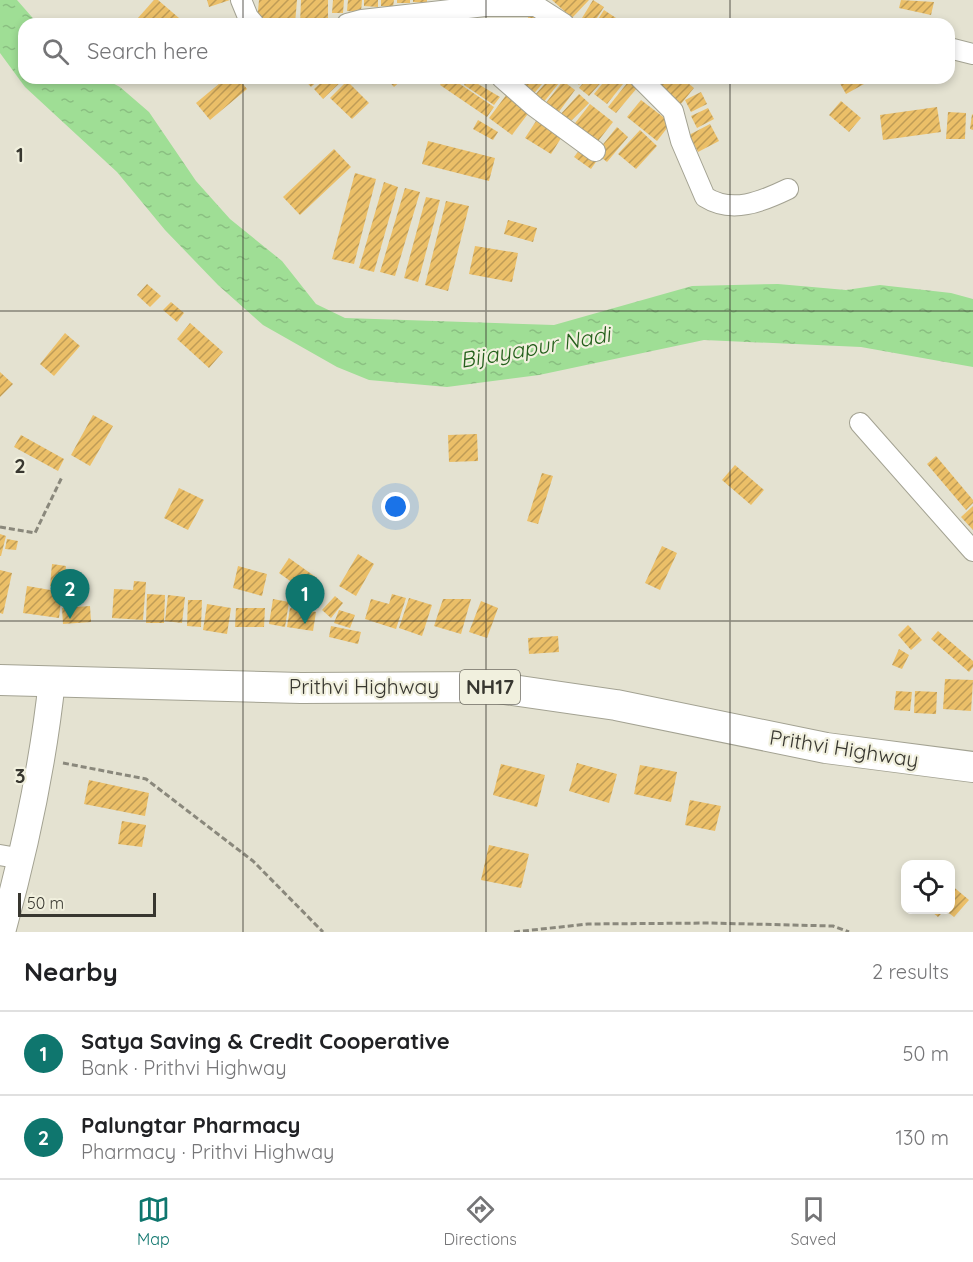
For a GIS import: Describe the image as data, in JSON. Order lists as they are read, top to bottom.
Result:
{
  "streets": {
    "highway": ["Prithvi Highway", "NH17"]
  },
  "water": ["Bijayapur Nadi"],
  "scale_bar": "50 m",
  "page": {
    "search": "Search here",
    "pins": ["2", "1"],
    "scale": "50 m",
    "heading": ["Nearby", "2 results"],
    "list": [
      {
        "mark": "1",
        "name": "Satya Saving & Credit Cooperative",
        "note": "Bank · Prithvi Highway",
        "value": "50 m"
      },
      {
        "mark": "2",
        "name": "Palungtar Pharmacy",
        "note": "Pharmacy · Prithvi Highway",
        "value": "130 m"
      }
    ],
    "nav": ["Map", "Directions", "Saved"]
  },
  "grid": {
    "rows": ["1", "2", "3"]
  }
}
